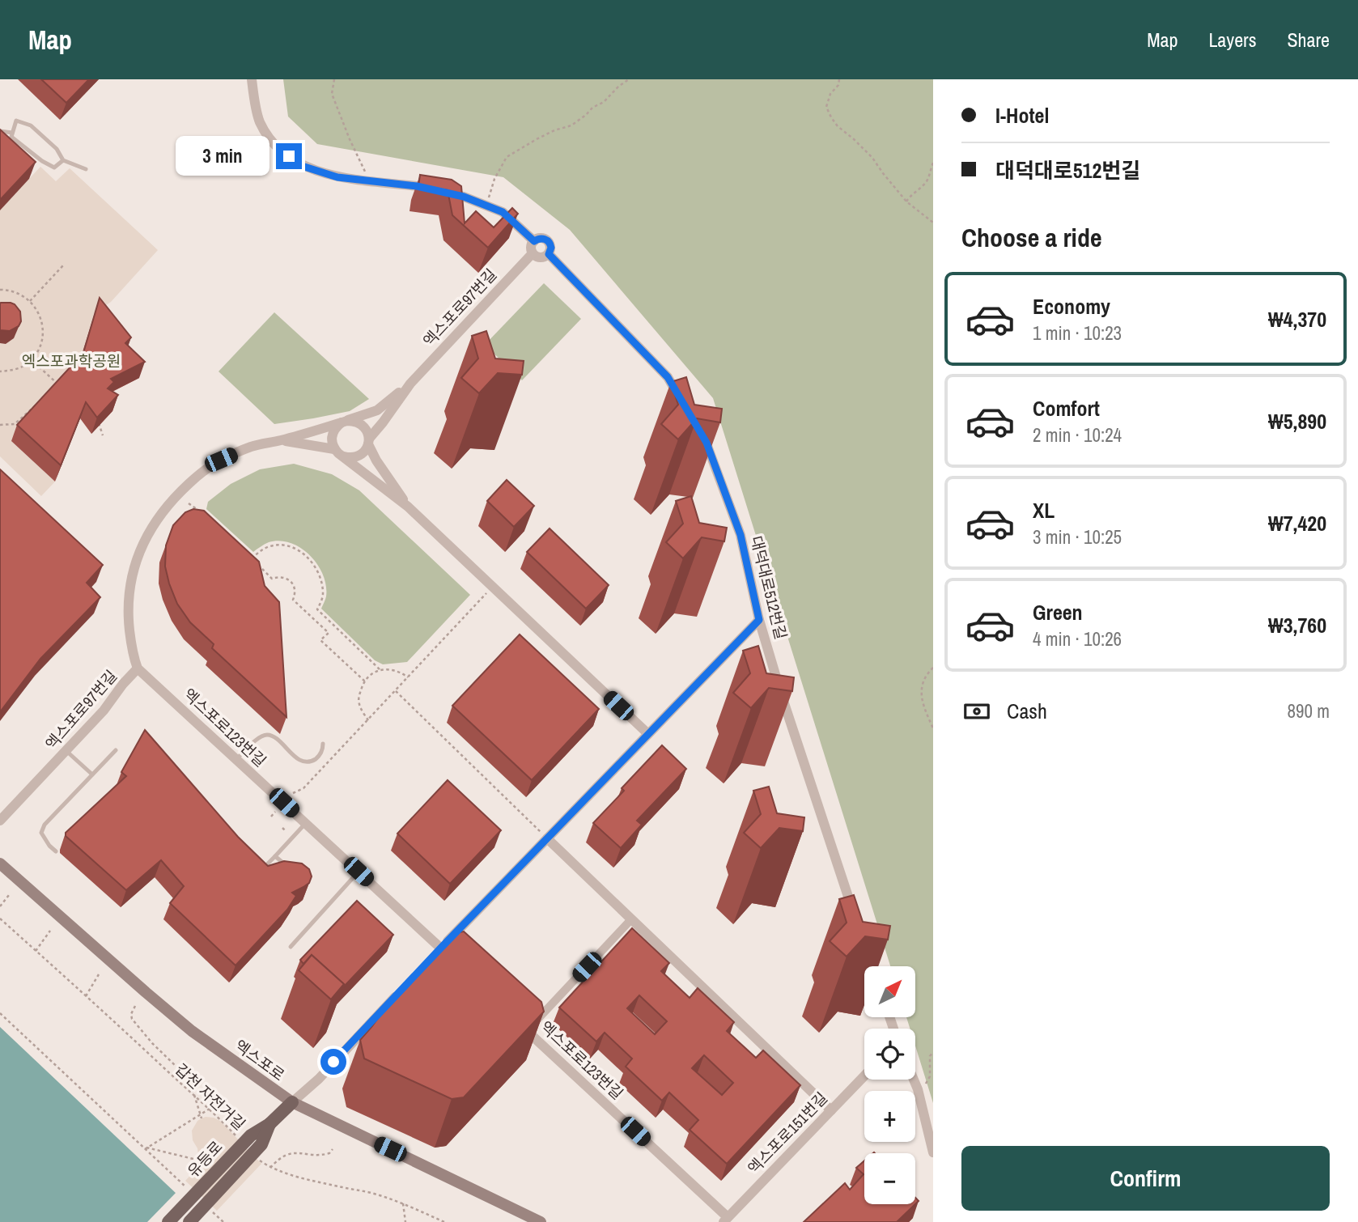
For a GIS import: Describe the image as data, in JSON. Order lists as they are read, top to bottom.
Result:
{
  "streets": {
    "main road": ["엑스포로", "유등로"],
    "street": [
      "엑스포로97번길",
      "대덕대로512번길",
      "엑스포로123번길",
      "엑스포로151번길"
    ],
    "path": ["갑천 자전거길"]
  },
  "crossings": [
    ["엑스포로97번길", "엑스포로123번길"],
    ["엑스포로123번길", "엑스포로151번길"],
    ["엑스포로", "유등로"]
  ],
  "parks": ["엑스포과학공원"],
  "north": "top right",
  "page": {
    "header": "Map",
    "nav": ["Map", "Layers", "Share"],
    "banner": ["I-Hotel", "대덕대로512번길"],
    "bubble": "3 min",
    "heading": "Choose a ride",
    "list": [
      {
        "name": "Economy",
        "note": "1 min · 10:23",
        "value": "₩4,370"
      },
      {
        "name": "Comfort",
        "note": "2 min · 10:24",
        "value": "₩5,890"
      },
      {
        "name": "XL",
        "note": "3 min · 10:25",
        "value": "₩7,420"
      },
      {
        "name": "Green",
        "note": "4 min · 10:26",
        "value": "₩3,760"
      }
    ],
    "pay": ["Cash", "890 m"],
    "map_buttons": ["+", "−"],
    "buttons": "Confirm"
  }
}
